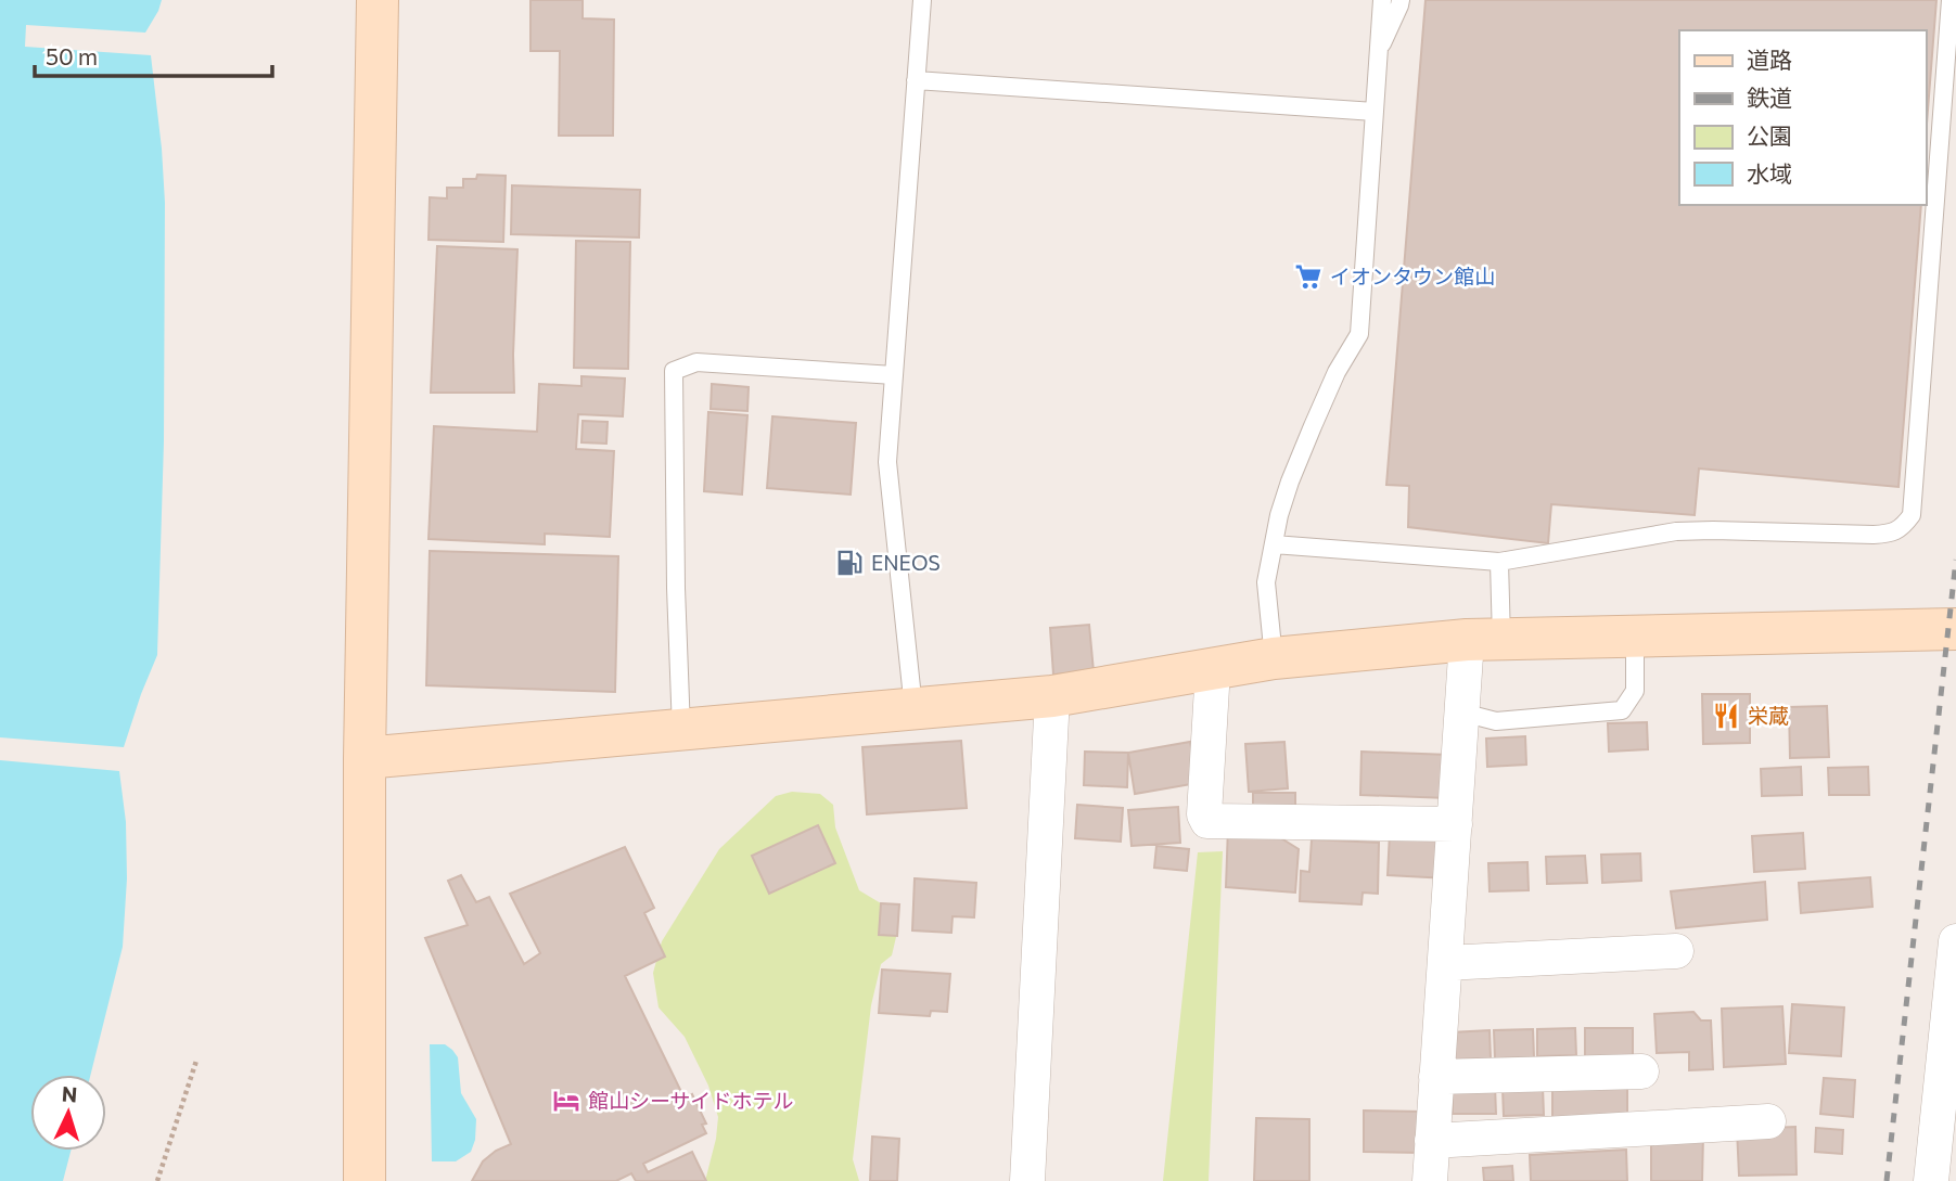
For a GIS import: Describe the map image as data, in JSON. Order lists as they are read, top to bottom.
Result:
{
  "places": {
    "supermarket": ["イオンタウン館山"],
    "fuel station": ["ENEOS"],
    "restaurant": ["栄蔵"],
    "hotel": ["館山シーサイドホテル"]
  },
  "legend": [
    "道路",
    "鉄道",
    "公園",
    "水域"
  ],
  "scale_bar": "50 m",
  "north": "top"
}
